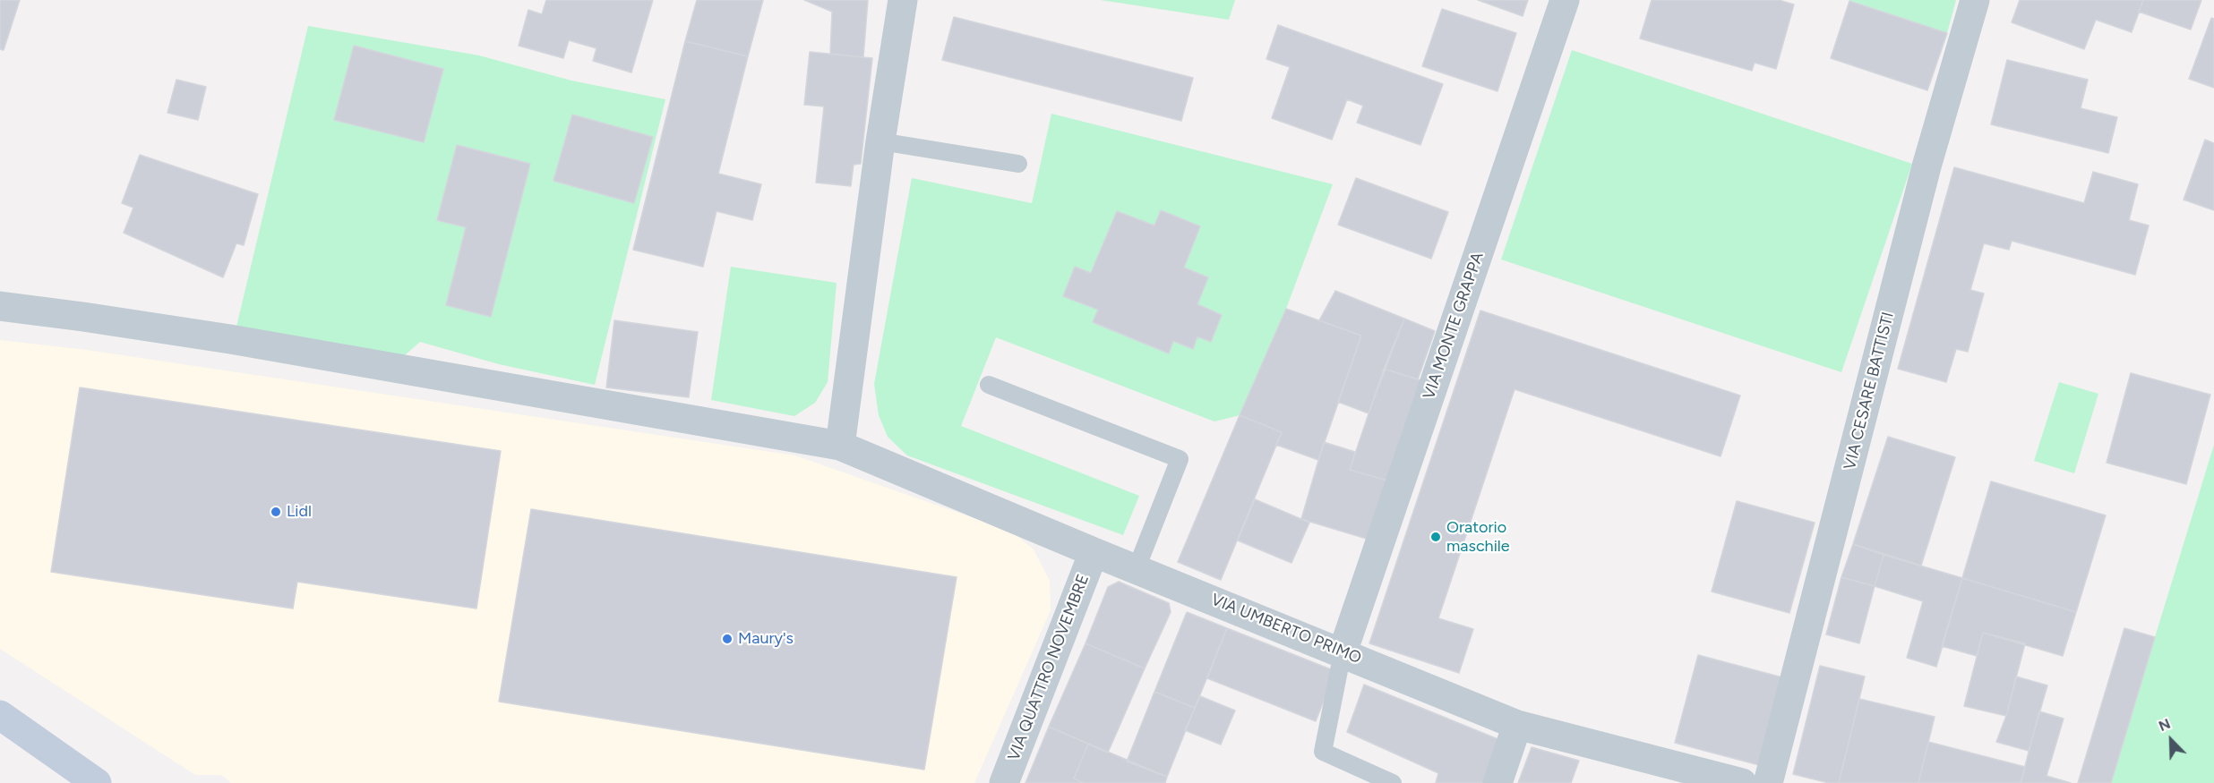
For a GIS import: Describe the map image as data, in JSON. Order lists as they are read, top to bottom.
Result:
{
  "streets": {
    "street": [
      "VIA MONTE GRAPPA",
      "VIA CESARE BATTISTI",
      "VIA UMBERTO PRIMO",
      "VIA QUATTRO NOVEMBRE"
    ]
  },
  "crossings": [
    ["VIA MONTE GRAPPA", "VIA UMBERTO PRIMO"],
    ["VIA UMBERTO PRIMO", "VIA QUATTRO NOVEMBRE"]
  ],
  "places": ["Lidl", "Oratorio maschile", "Maury's"],
  "north": "top left"
}
